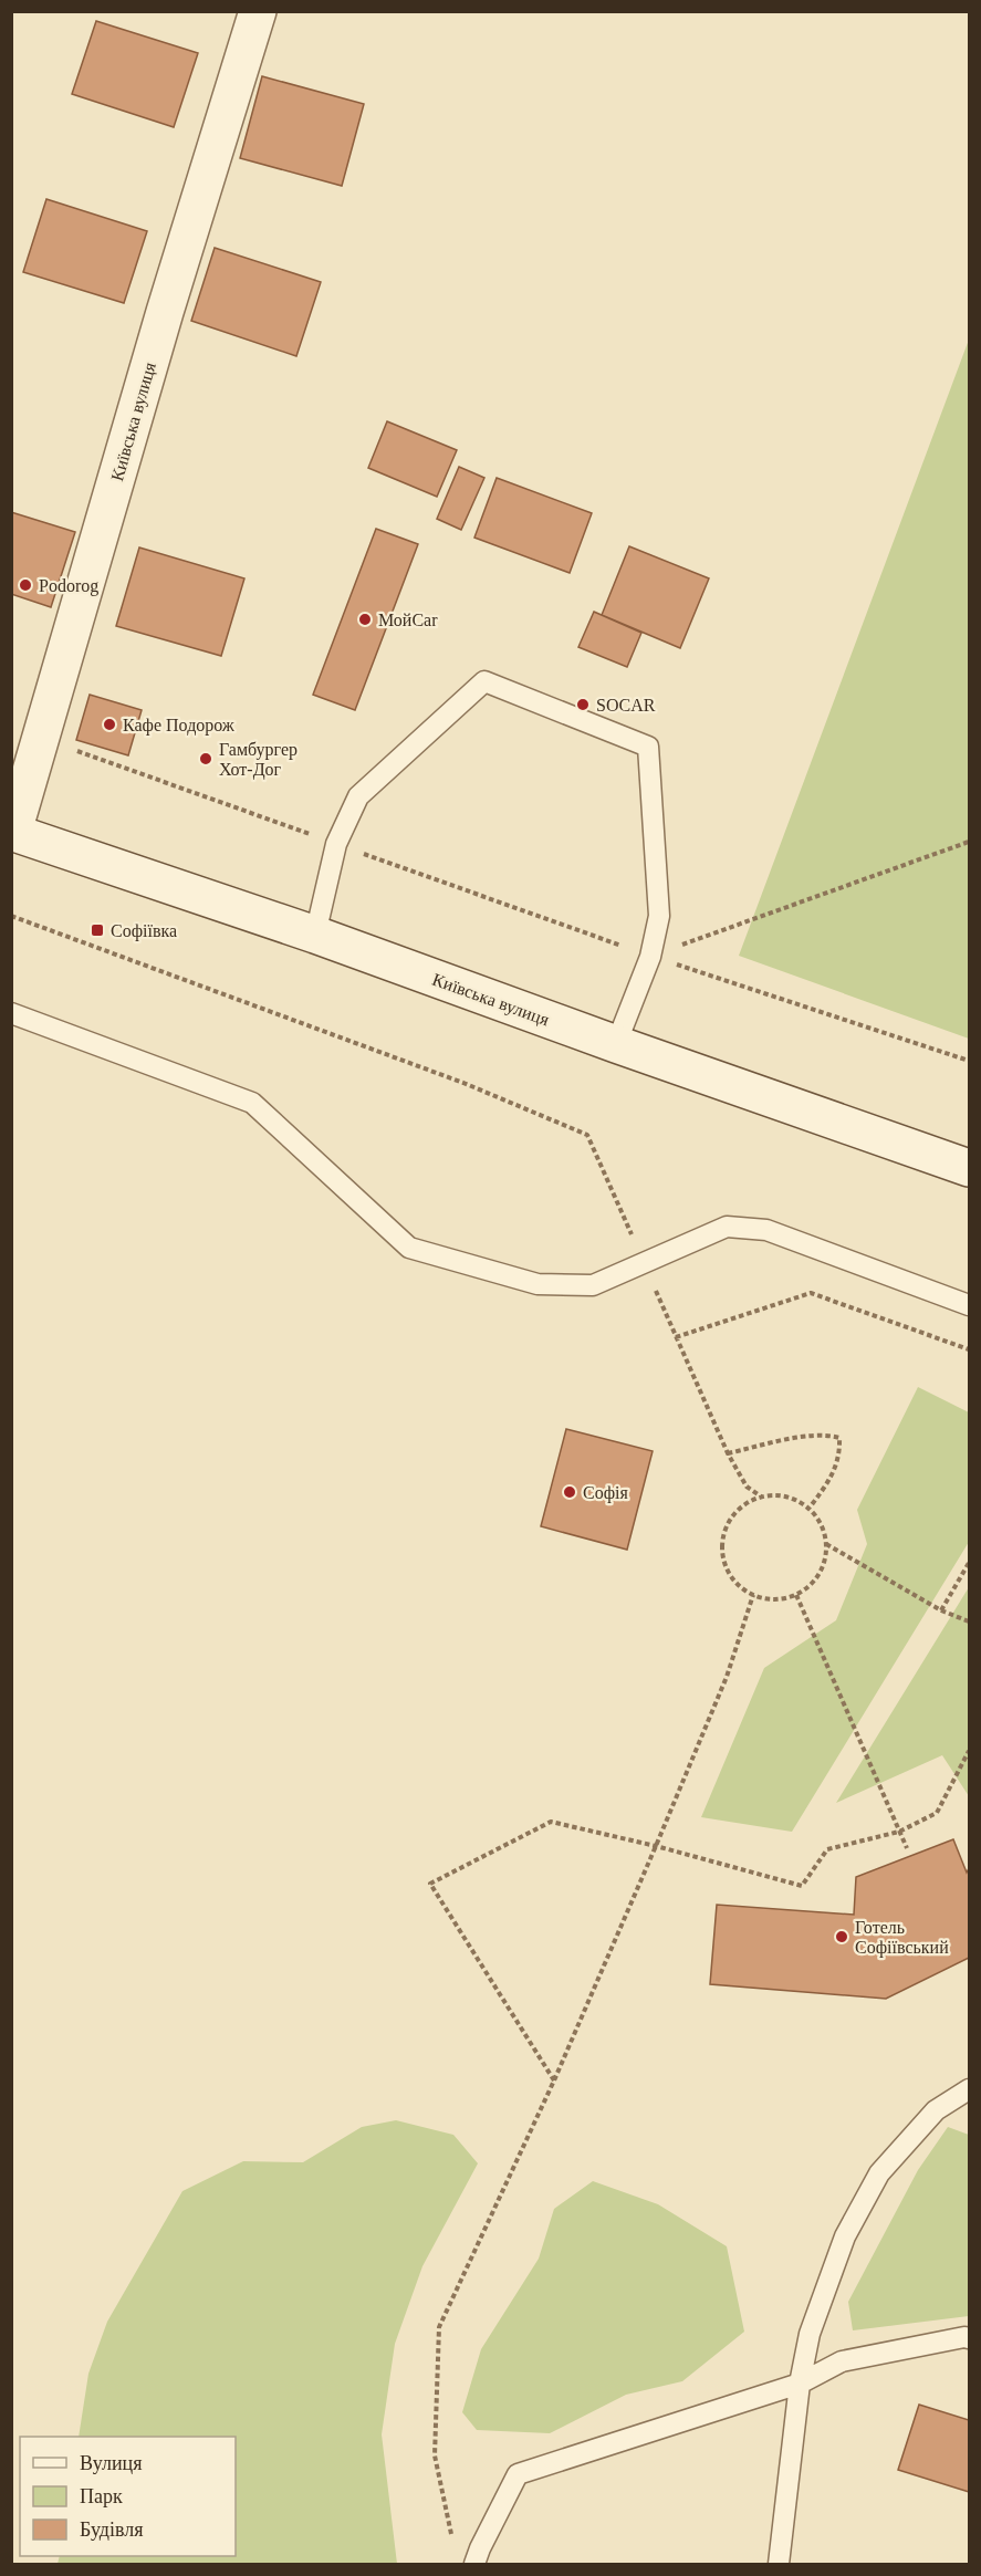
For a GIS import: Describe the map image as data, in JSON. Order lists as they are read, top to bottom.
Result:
{
  "streets": {
    "main road": ["Київська вулиця"]
  },
  "places": {
    "other": [
      "Podorog",
      "МойCar",
      "SOCAR",
      "Кафе Подорож",
      "Гамбургер Хот-Дог",
      "Софія",
      "Готель Софіївський"
    ],
    "transit": ["Софіївка"]
  },
  "legend": ["Вулиця", "Парк", "Будівля"]
}
